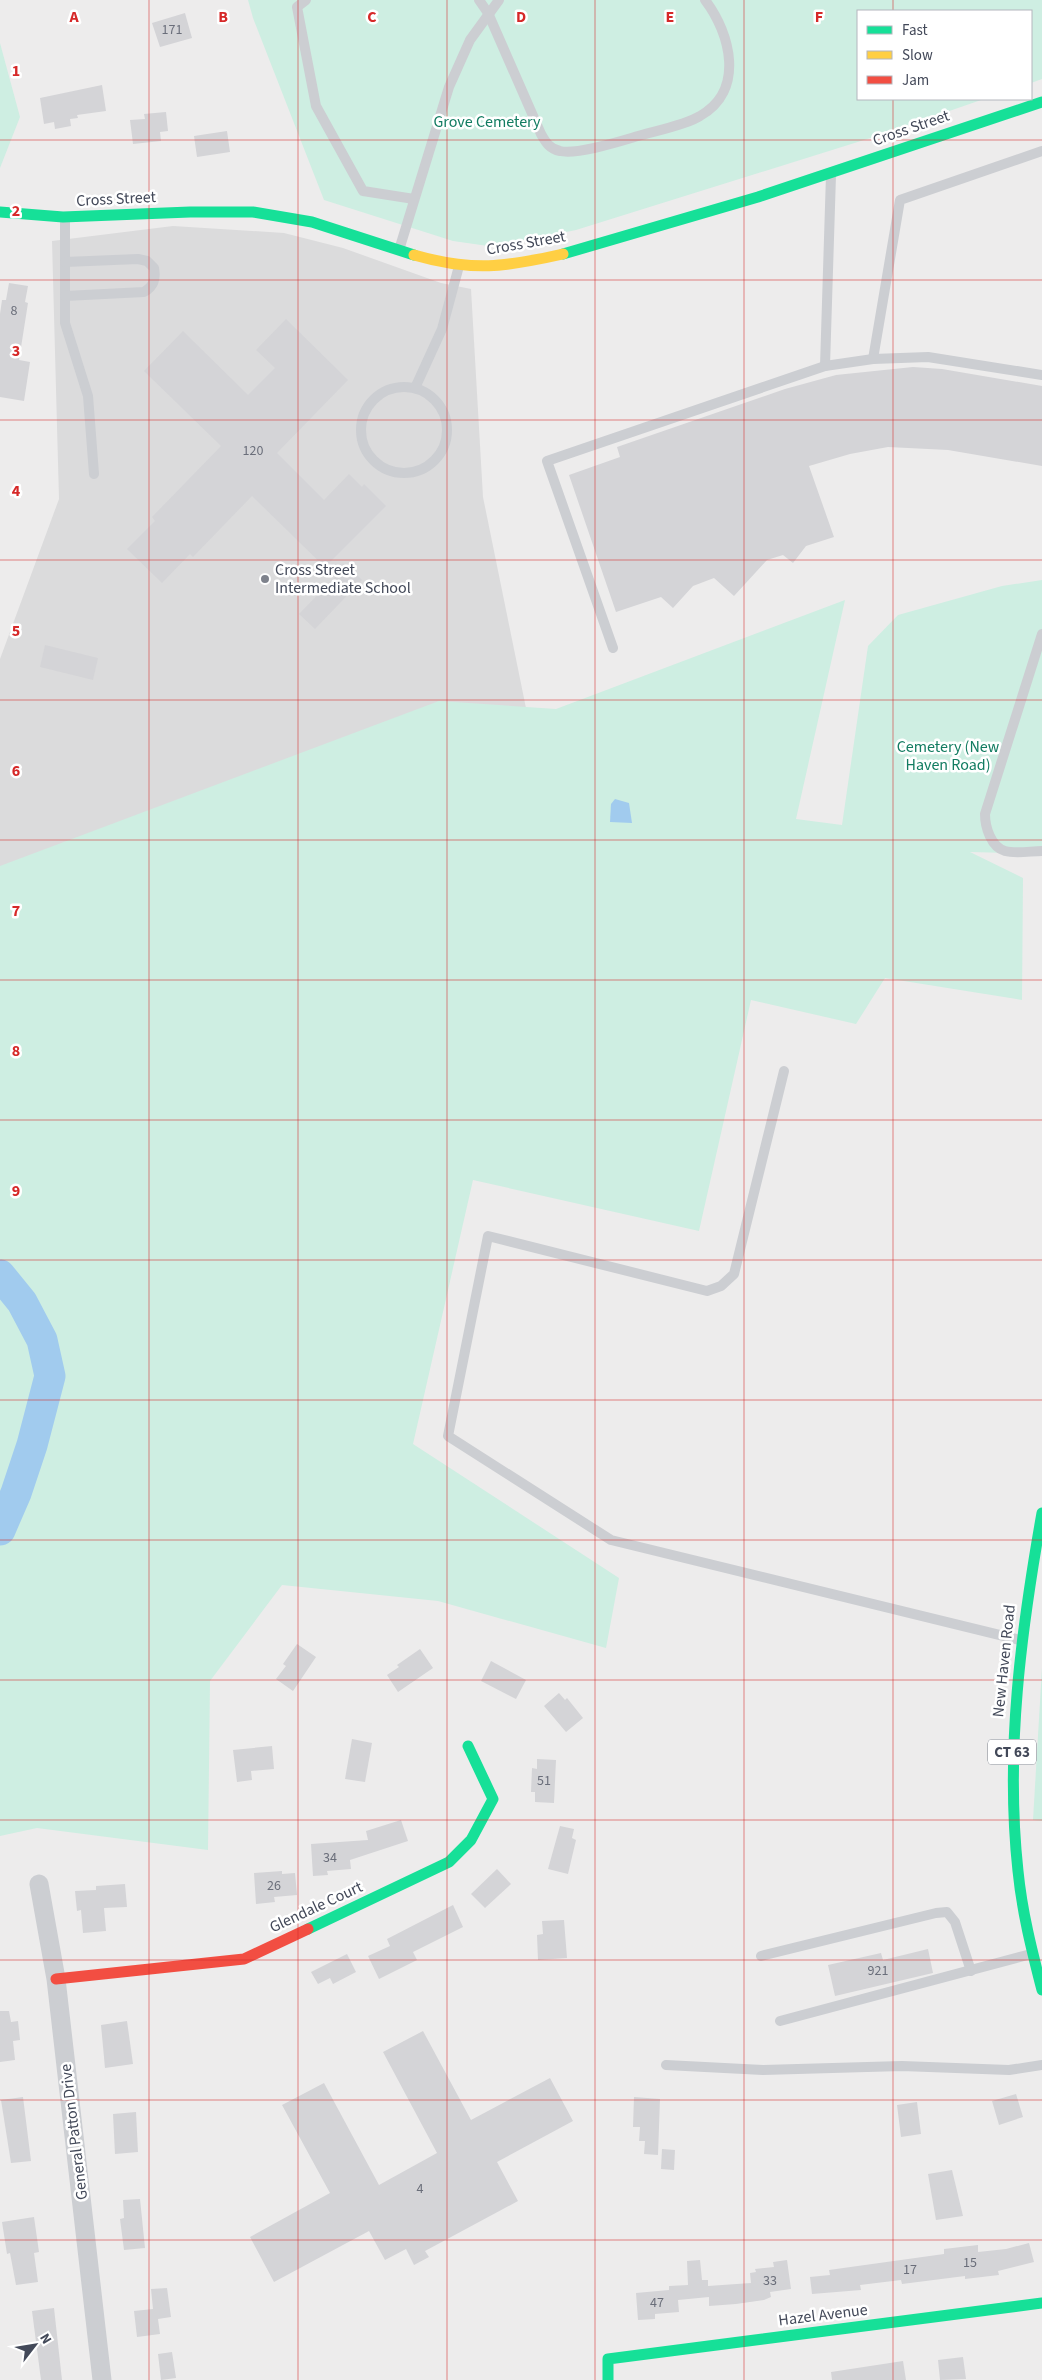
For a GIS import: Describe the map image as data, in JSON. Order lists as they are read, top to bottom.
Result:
{
  "streets": {
    "street": [
      "Cross Street",
      "New Haven Road",
      "CT 63",
      "Glendale Court",
      "General Patton Drive",
      "Hazel Avenue"
    ]
  },
  "crossings": [
    ["Glendale Court", "General Patton Drive"]
  ],
  "parks": ["Grove Cemetery", "Cemetery (New Haven Road)"],
  "places": ["Cross Street Intermediate School"],
  "house_numbers": [
    "171",
    "8",
    "120",
    "51",
    "34",
    "26",
    "921",
    "4",
    "15",
    "17",
    "33",
    "47"
  ],
  "legend": ["Fast", "Slow", "Jam"],
  "north": "top right",
  "grid": {
    "columns": [
      "A",
      "B",
      "C",
      "D",
      "E",
      "F"
    ],
    "rows": [
      "1",
      "2",
      "3",
      "4",
      "5",
      "6",
      "7",
      "8",
      "9"
    ]
  }
}
